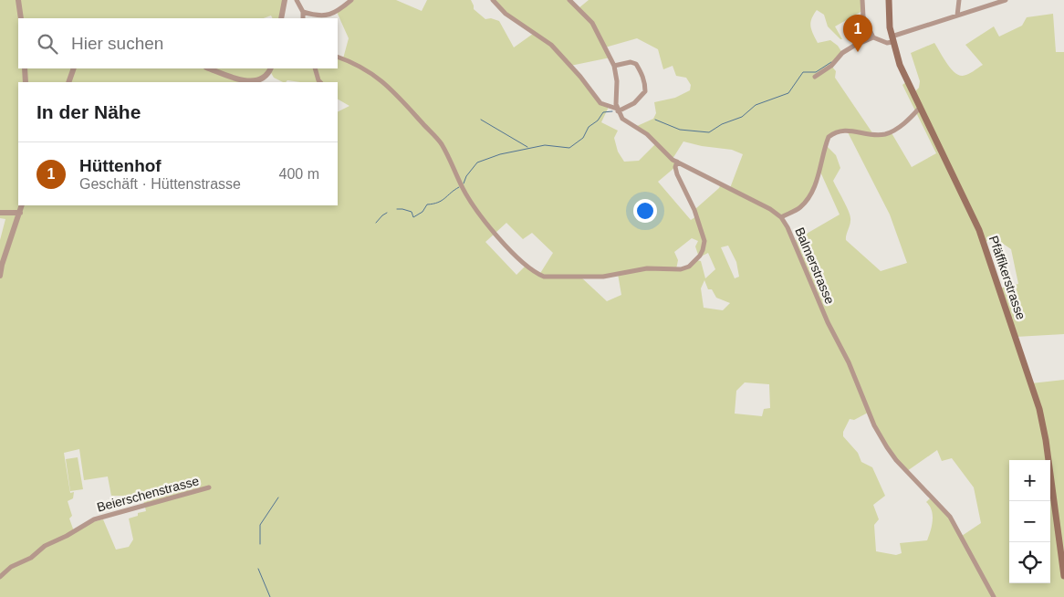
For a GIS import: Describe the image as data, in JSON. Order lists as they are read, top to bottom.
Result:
{
  "streets": {
    "main road": ["Pfäffikerstrasse"],
    "street": ["Balmerstrasse", "Beierschenstrasse"]
  },
  "page": {
    "pins": "1",
    "search": "Hier suchen",
    "heading": "In der Nähe",
    "list": [
      {
        "mark": "1",
        "name": "Hüttenhof",
        "note": "Geschäft · Hüttenstrasse",
        "value": "400 m"
      }
    ],
    "map_buttons": ["+", "−"]
  }
}
